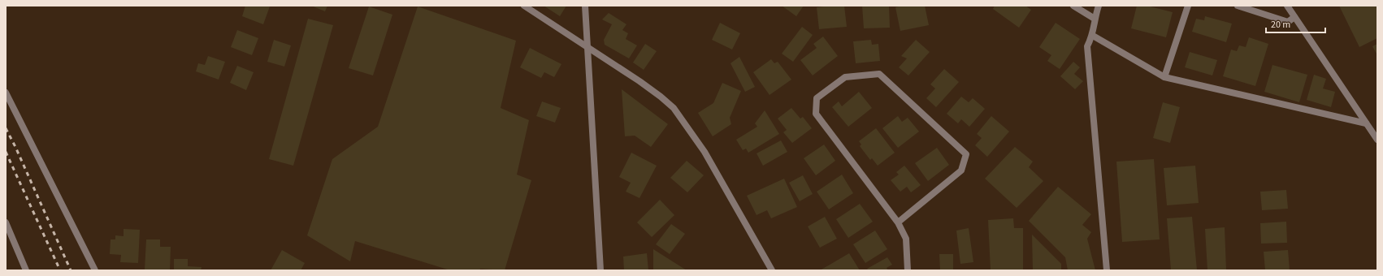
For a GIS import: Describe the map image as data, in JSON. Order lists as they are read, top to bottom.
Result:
{
  "scale_bar": "20 m"
}
